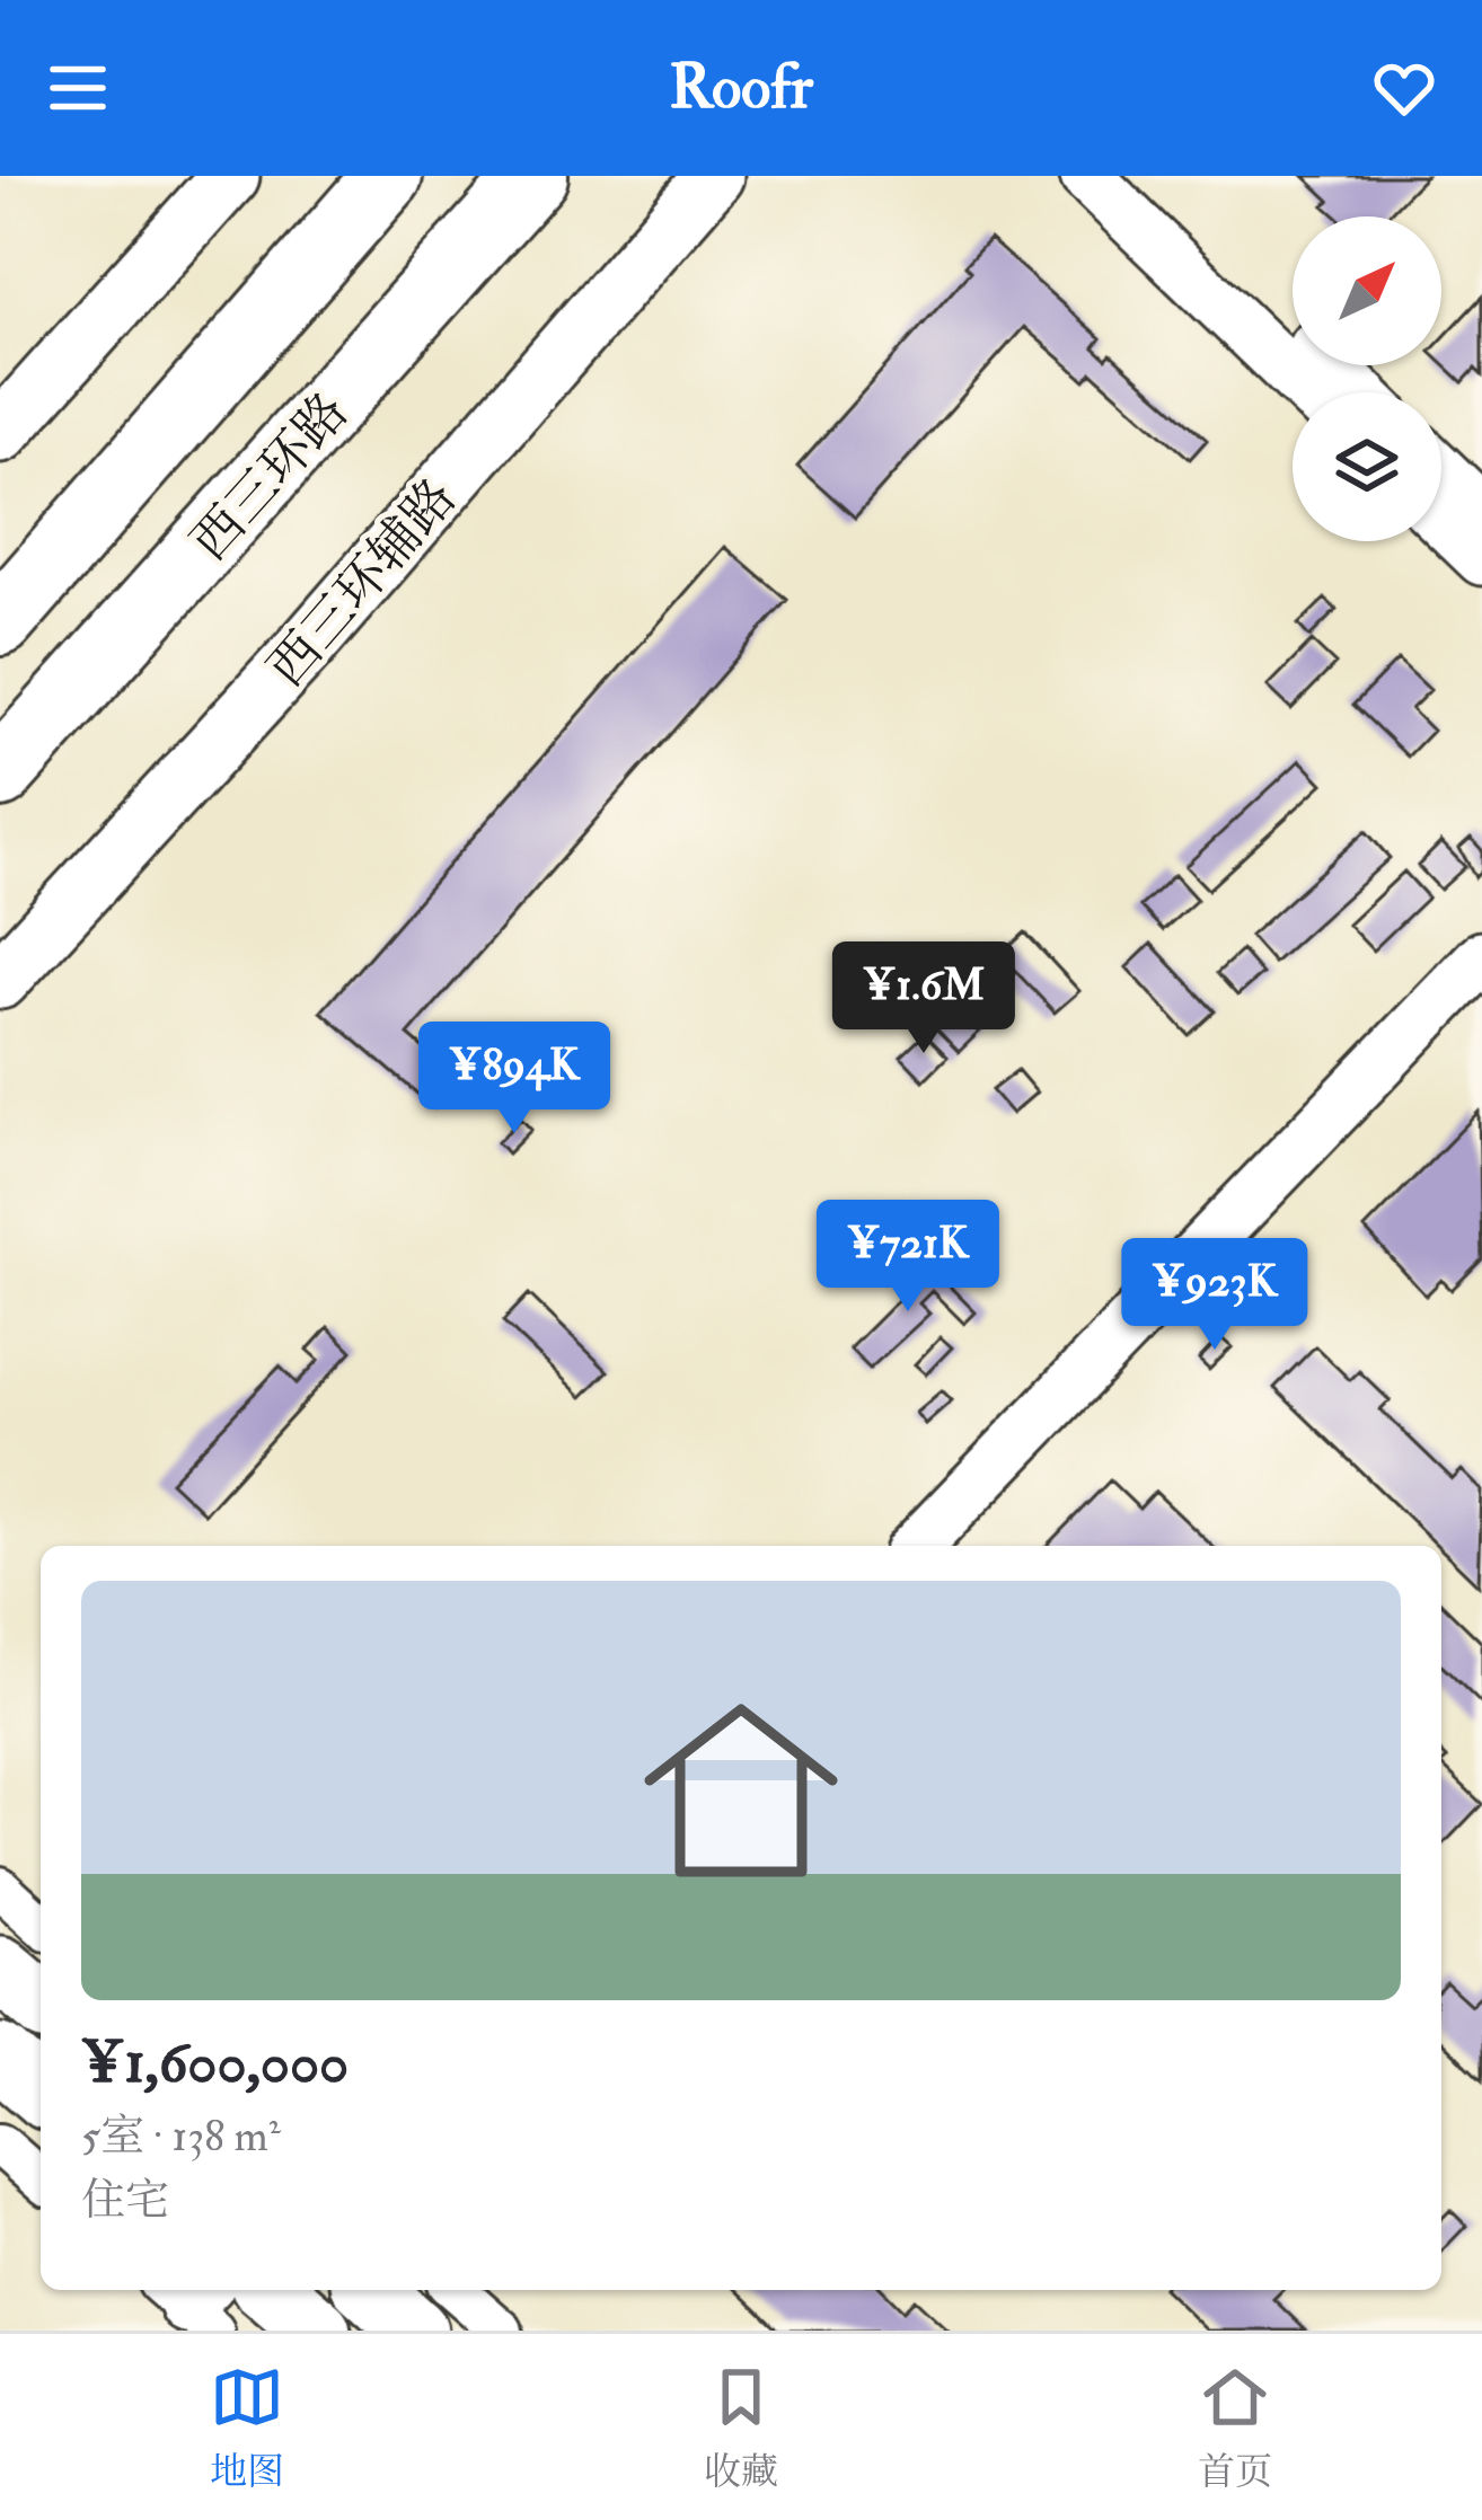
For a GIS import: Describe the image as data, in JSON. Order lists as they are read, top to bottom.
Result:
{
  "streets": {
    "highway": ["西三环路"],
    "main road": ["西三环辅路"]
  },
  "north": "top right",
  "page": {
    "header": "Roofr",
    "price": [
      "¥1.6M",
      "¥894K",
      "¥721K",
      "¥923K"
    ],
    "list": [
      {
        "name": "¥1,600,000",
        "note": "5室 · 138 m² · 住宅"
      }
    ],
    "tabs": ["地图", "收藏", "首页"]
  }
}
